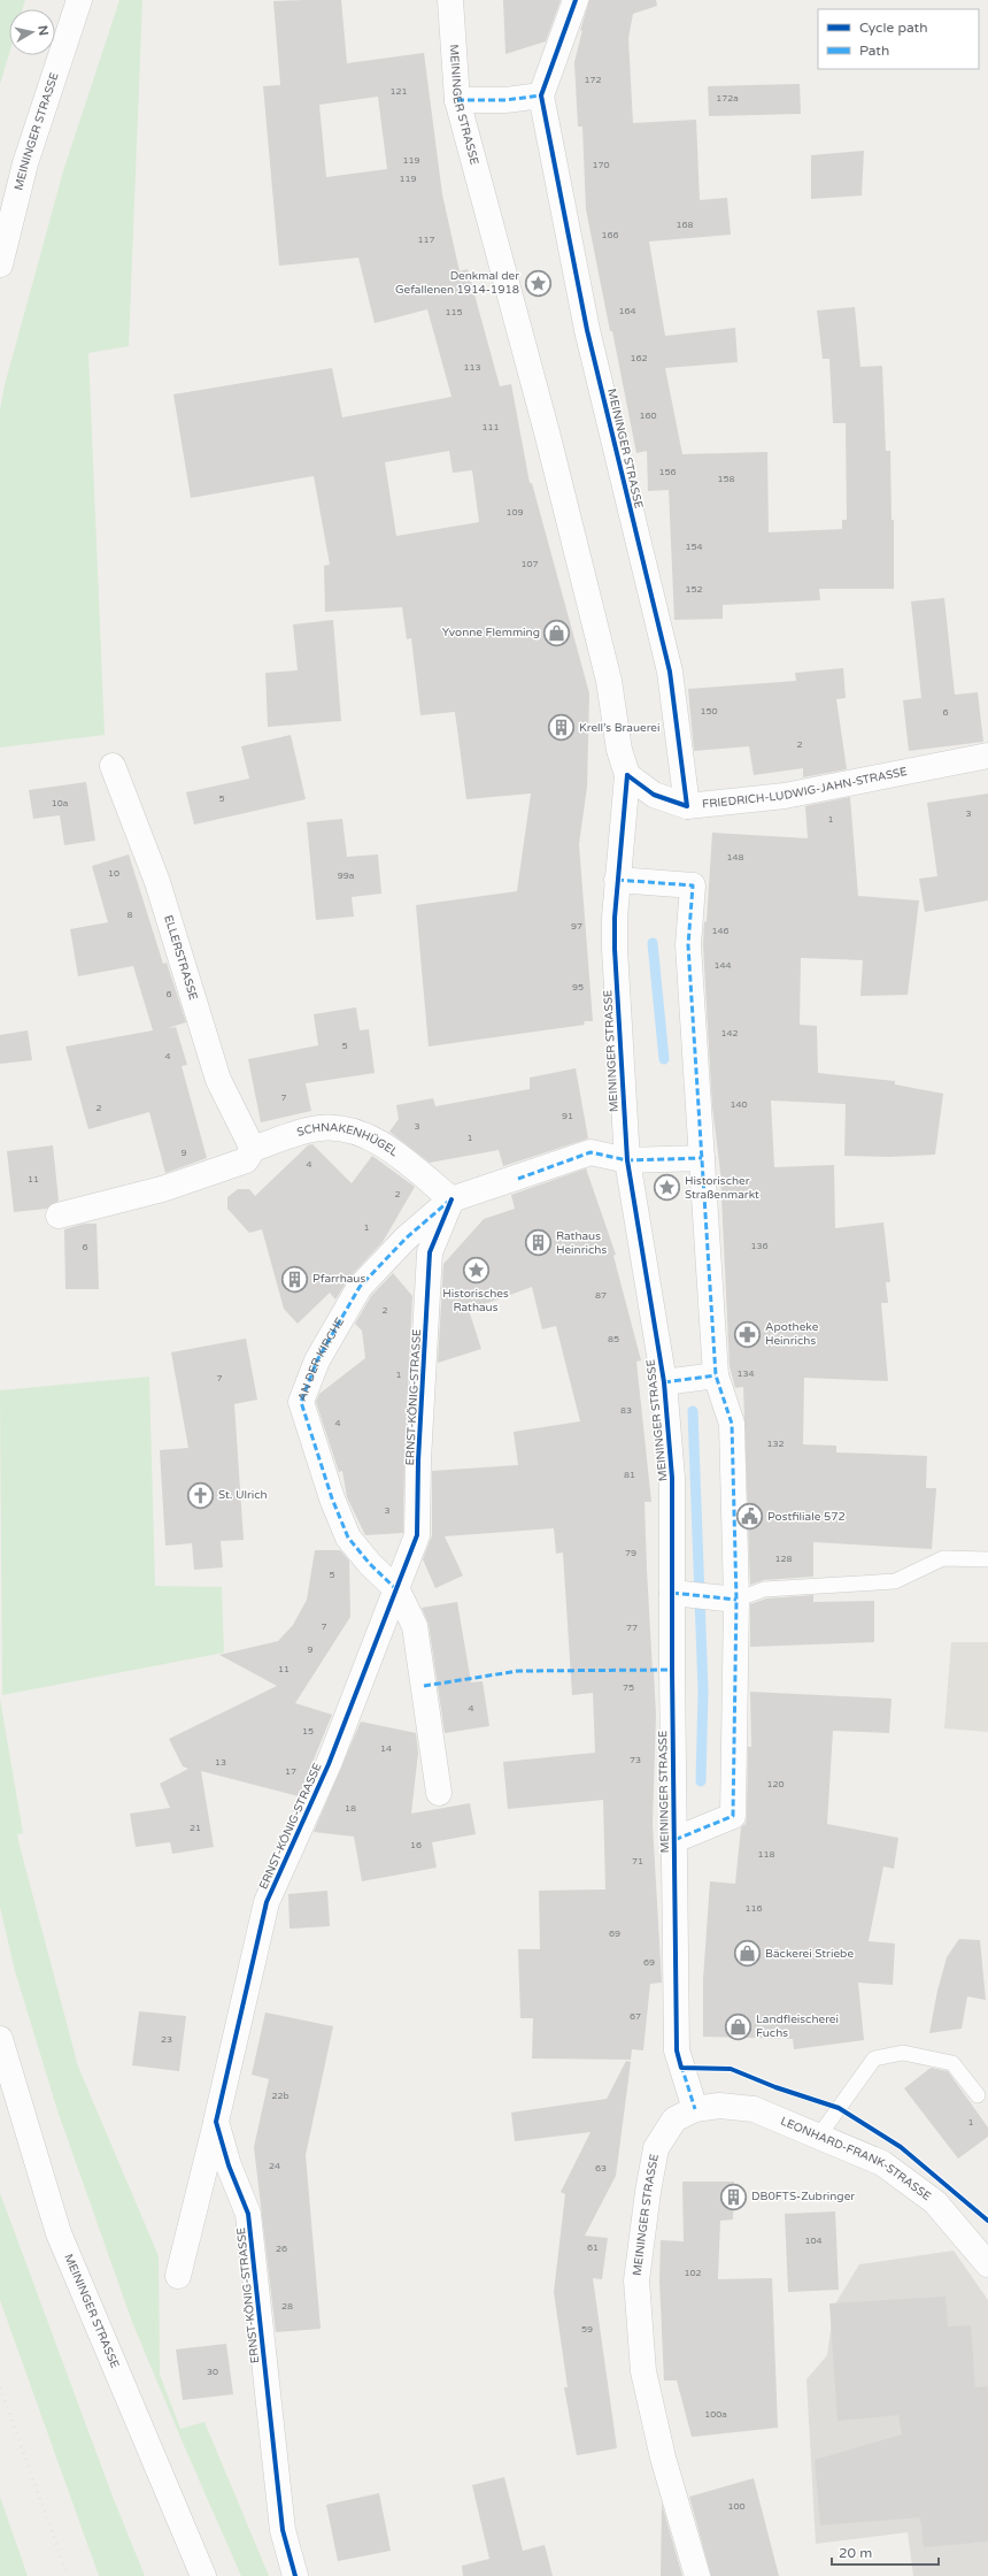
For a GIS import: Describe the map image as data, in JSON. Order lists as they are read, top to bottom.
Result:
{
  "streets": {
    "street": [
      "MEININGER STRASSE",
      "FRIEDRICH-LUDWIG-JAHN-STRASSE",
      "ELLERSTRASSE",
      "SCHNAKENHÜGEL",
      "AN DER KIRCHE",
      "ERNST-KÖNIG-STRASSE",
      "LEONHARD-FRANK-STRASSE"
    ]
  },
  "crossings": [
    ["MEININGER STRASSE", "FRIEDRICH-LUDWIG-JAHN-STRASSE"],
    ["MEININGER STRASSE", "LEONHARD-FRANK-STRASSE"],
    ["ELLERSTRASSE", "SCHNAKENHÜGEL"],
    ["SCHNAKENHÜGEL", "AN DER KIRCHE"],
    ["SCHNAKENHÜGEL", "ERNST-KÖNIG-STRASSE"],
    ["AN DER KIRCHE", "ERNST-KÖNIG-STRASSE"]
  ],
  "places": {
    "place": ["Denkmal der Gefallenen 1914-1918", "Historischer Straßenmarkt", "Historisches Rathaus"],
    "shop": ["Yvonne Flemming", "Bäckerei Striebe", "Landfleischerei Fuchs"],
    "building": [
      "Krell’s Brauerei",
      "Rathaus Heinrichs",
      "Pfarrhaus",
      "DB0FTS-Zubringer"
    ],
    "pharmacy": ["Apotheke Heinrichs"],
    "church": ["St. Ulrich"],
    "public building": ["Postfiliale 572"]
  },
  "house_numbers": [
    "172",
    "121",
    "172a",
    "119",
    "170",
    "119",
    "168",
    "166",
    "117",
    "164",
    "115",
    "162",
    "113",
    "160",
    "111",
    "156",
    "158",
    "109",
    "154",
    "107",
    "152",
    "150",
    "6",
    "2",
    "5",
    "10a",
    "3",
    "1",
    "148",
    "10",
    "99a",
    "8",
    "97",
    "146",
    "144",
    "95",
    "6",
    "142",
    "5",
    "4",
    "7",
    "140",
    "2",
    "91",
    "3",
    "1",
    "9",
    "4",
    "11",
    "2",
    "1",
    "136",
    "6",
    "87",
    "2",
    "85",
    "134",
    "1",
    "7",
    "83",
    "4",
    "132",
    "81",
    "3",
    "79",
    "128",
    "5",
    "7",
    "77",
    "9",
    "11",
    "75",
    "4",
    "15",
    "14",
    "73",
    "13",
    "17",
    "120",
    "18",
    "21",
    "16",
    "118",
    "71",
    "116",
    "69",
    "69",
    "67",
    "23",
    "22b",
    "1",
    "24",
    "63",
    "104",
    "61",
    "26",
    "102",
    "28",
    "59",
    "30",
    "100a",
    "100"
  ],
  "legend": ["Cycle path", "Path"],
  "scale_bar": "20 m",
  "north": "right"
}
